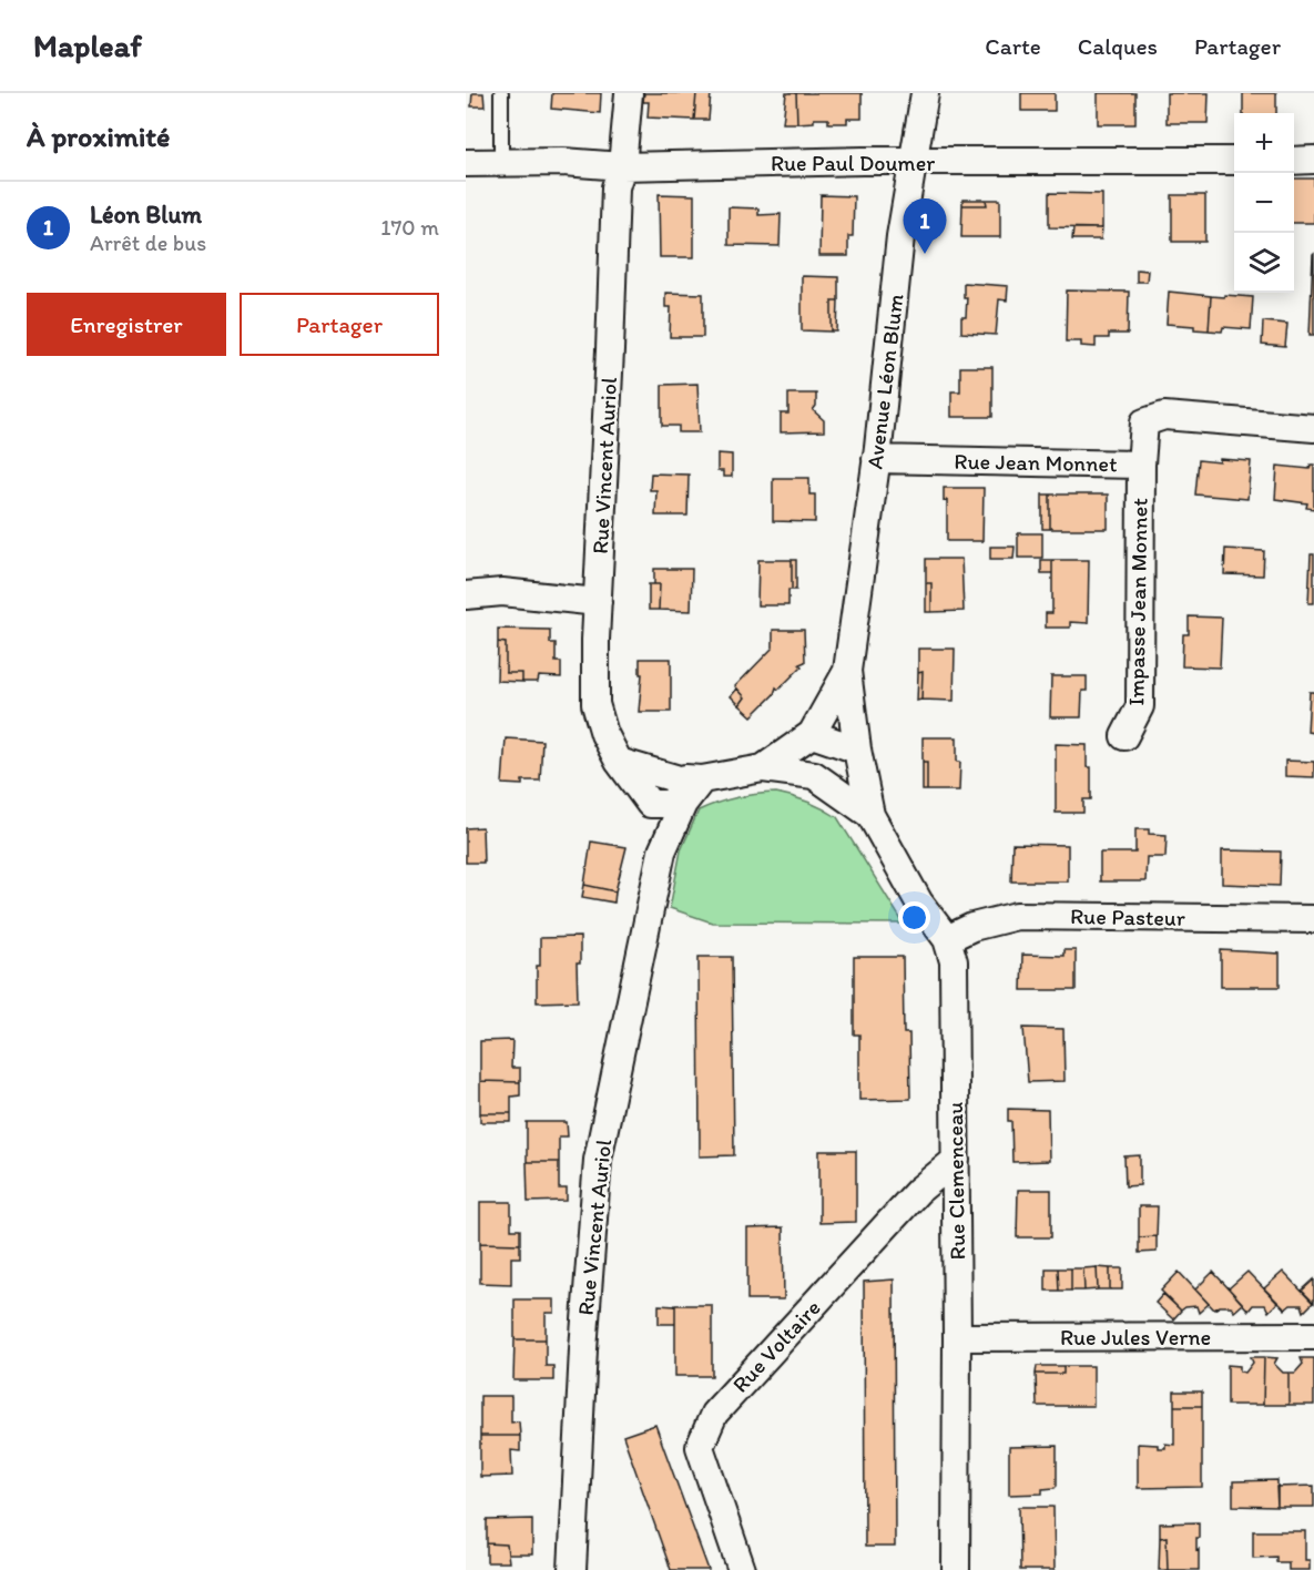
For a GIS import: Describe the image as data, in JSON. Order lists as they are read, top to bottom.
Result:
{
  "streets": {
    "street": [
      "Rue Paul Doumer",
      "Avenue Léon Blum",
      "Rue Jean Monnet",
      "Rue Vincent Auriol",
      "Impasse Jean Monnet",
      "Rue Pasteur",
      "Rue Clemenceau",
      "Rue Jules Verne",
      "Rue Voltaire"
    ]
  },
  "crossings": [
    ["Rue Paul Doumer", "Avenue Léon Blum"],
    ["Rue Paul Doumer", "Rue Vincent Auriol"],
    ["Avenue Léon Blum", "Rue Jean Monnet"],
    ["Avenue Léon Blum", "Rue Clemenceau"],
    ["Rue Jean Monnet", "Impasse Jean Monnet"],
    ["Rue Pasteur", "Rue Clemenceau"],
    ["Rue Clemenceau", "Rue Jules Verne"],
    ["Rue Clemenceau", "Rue Voltaire"]
  ],
  "page": {
    "header": "Mapleaf",
    "nav": ["Carte", "Calques", "Partager"],
    "heading": "À proximité",
    "map_buttons": ["+", "−"],
    "list": [
      {
        "mark": "1",
        "name": "Léon Blum",
        "note": "Arrêt de bus",
        "value": "170 m"
      }
    ],
    "pins": "1",
    "buttons": ["Enregistrer", "Partager"]
  }
}
